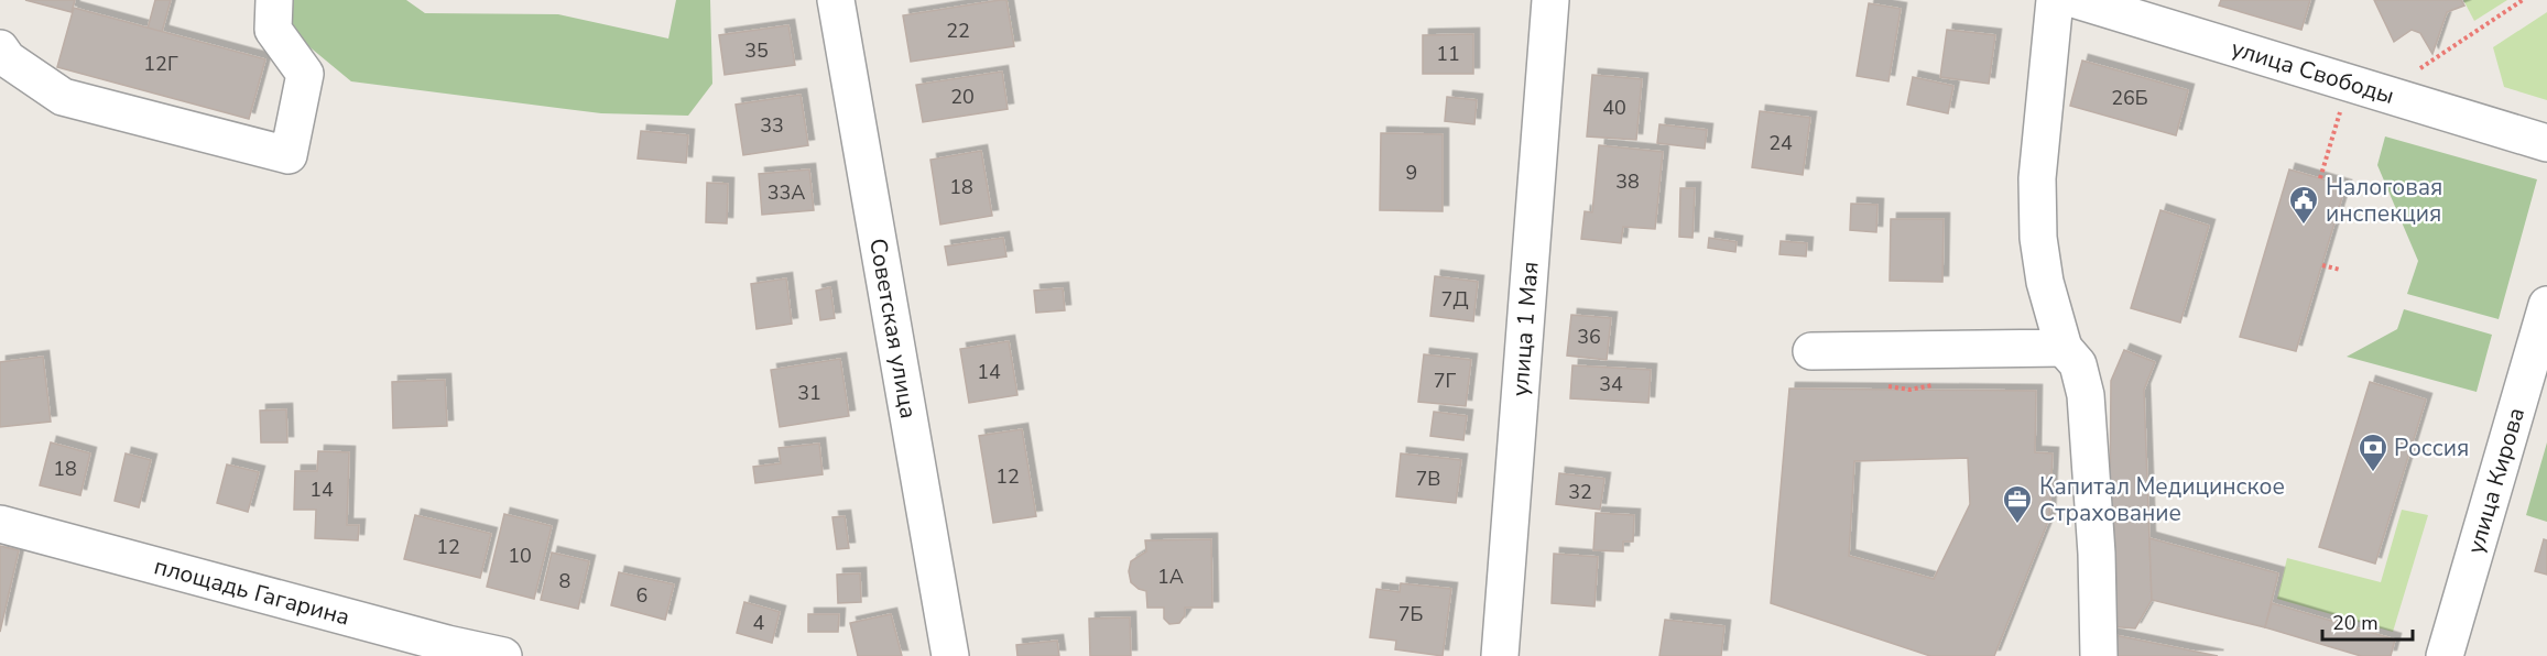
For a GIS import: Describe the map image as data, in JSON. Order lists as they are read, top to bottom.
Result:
{
  "streets": {
    "street": [
      "улица Свободы",
      "Советская улица",
      "улица 1 Мая",
      "улица Кирова",
      "площадь Гагарина"
    ]
  },
  "places": {
    "public building": ["Налоговая инспекция"],
    "bank": ["Россия"],
    "office": ["Капитал Медицинское Страхование"]
  },
  "house_numbers": [
    "22",
    "35",
    "11",
    "12Г",
    "20",
    "26Б",
    "40",
    "33",
    "24",
    "9",
    "38",
    "18",
    "33А",
    "7Д",
    "36",
    "14",
    "7Г",
    "34",
    "31",
    "18",
    "12",
    "7В",
    "14",
    "32",
    "12",
    "10",
    "1А",
    "8",
    "6",
    "7Б",
    "4"
  ],
  "scale_bar": "20 m"
}
